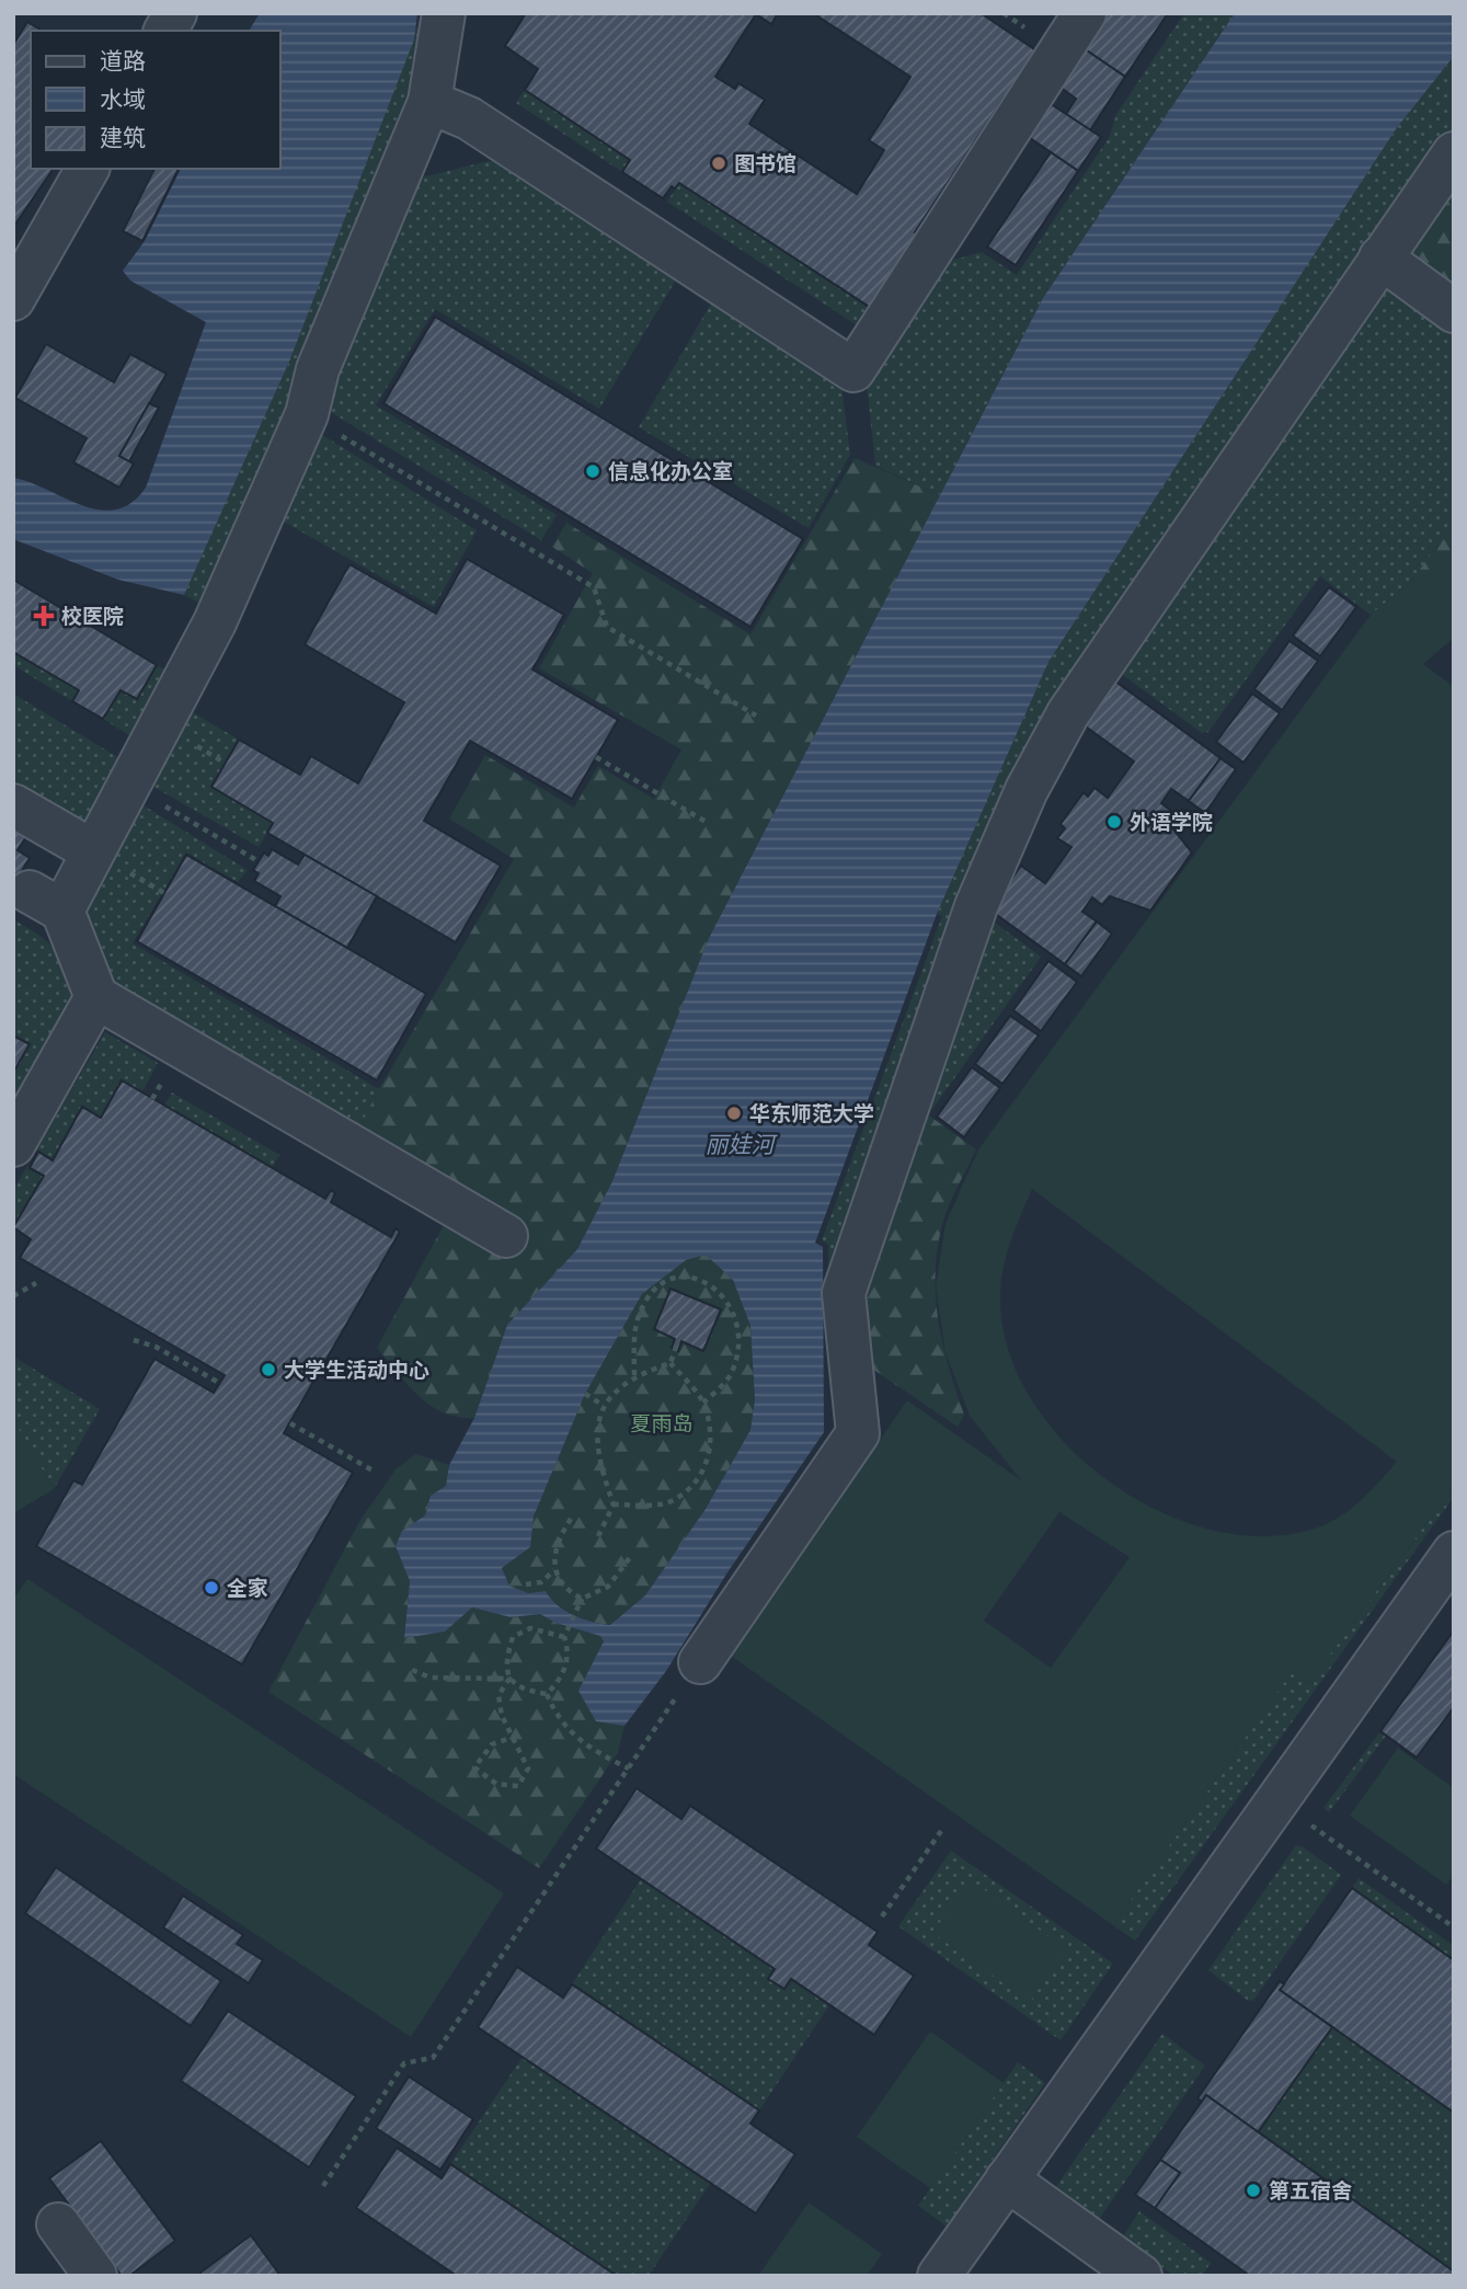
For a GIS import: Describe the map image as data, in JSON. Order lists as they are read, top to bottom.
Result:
{
  "water": ["丽娃河"],
  "parks": ["夏雨岛"],
  "places": {
    "other": [
      "图书馆",
      "信息化办公室",
      "外语学院",
      "华东师范大学",
      "大学生活动中心",
      "全家",
      "第五宿舍"
    ],
    "health": ["校医院"]
  },
  "legend": ["道路", "水域", "建筑"]
}
